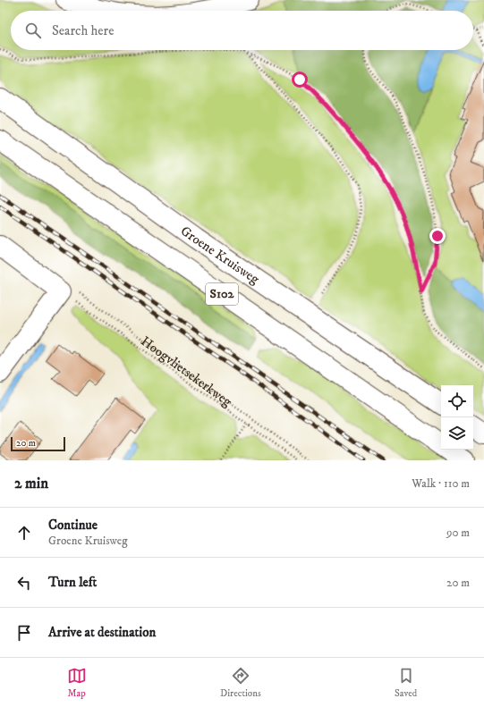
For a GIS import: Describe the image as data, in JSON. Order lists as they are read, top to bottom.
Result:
{
  "streets": {
    "main road": ["Groene Kruisweg", "S102"],
    "path": ["Hoogvlietsekerkweg"]
  },
  "scale_bar": "20 m",
  "page": {
    "search": "Search here",
    "scale": "20 m",
    "heading": ["2 min", "Walk · 110 m"],
    "list": [
      ["Continue", "Groene Kruisweg", "90 m"],
      ["Turn left", "20 m"],
      "Arrive at destination"
    ],
    "nav": ["Map", "Directions", "Saved"]
  }
}
